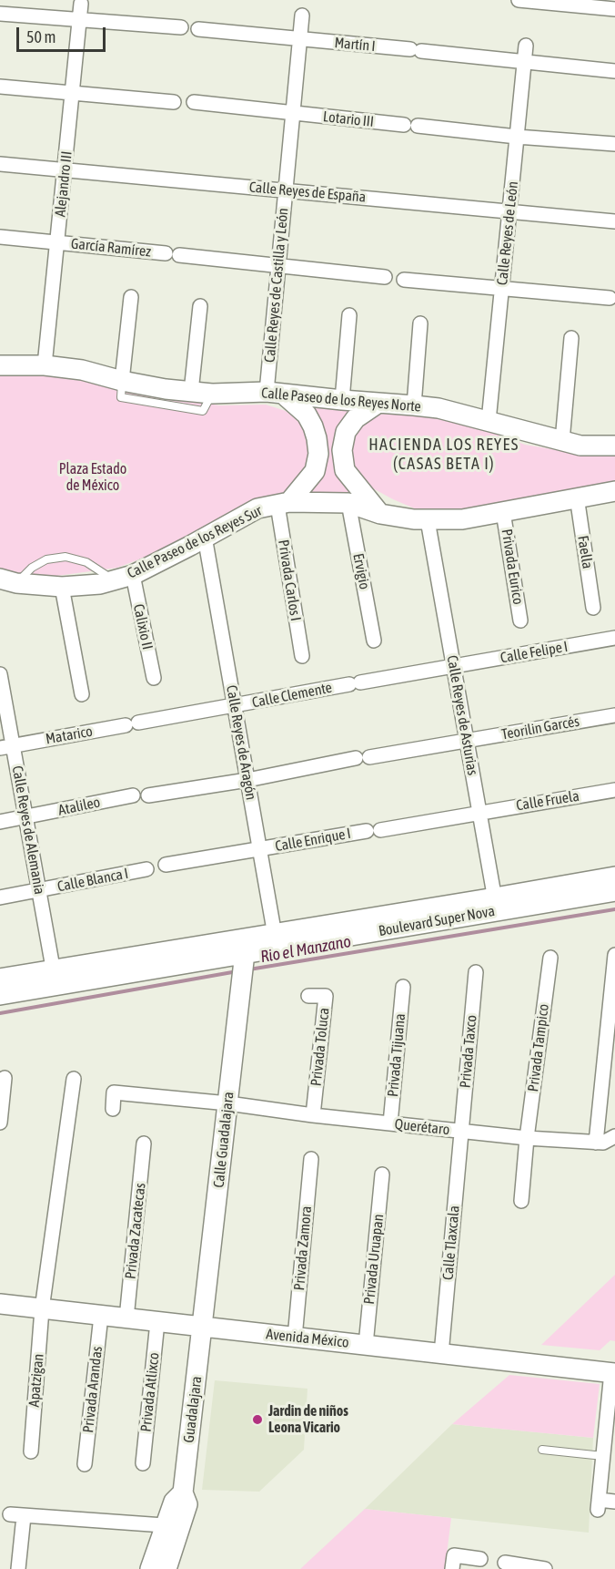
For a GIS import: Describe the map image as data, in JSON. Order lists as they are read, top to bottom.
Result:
{
  "streets": {
    "street": [
      "Martín I",
      "Lotario III",
      "Alejandro III",
      "Calle Reyes de España",
      "Calle Reyes de León",
      "García Ramírez",
      "Calle Reyes de Castilla y León",
      "Calle Paseo de los Reyes Norte",
      "Calle Paseo de los Reyes Sur",
      "Faella",
      "Privada Eurico",
      "Ervigio",
      "Privada Carlos I",
      "Calixio II",
      "Calle Felipe I",
      "Calle Clemente",
      "Calle Reyes de Asturias",
      "Teorilin Garcés",
      "Matarico",
      "Calle Reyes de Aragón",
      "Calle Fruela",
      "Atalileo",
      "Calle Reyes de Alemania",
      "Calle Enrique I",
      "Calle Blanca I",
      "Boulevard Super Nova",
      "Privada Toluca",
      "Privada Tampico",
      "Privada Taxco",
      "Privada Tijuana",
      "Querétaro",
      "Calle Guadalajara",
      "Privada Zacatecas",
      "Calle Tlaxcala",
      "Privada Zamora",
      "Privada Uruapan",
      "Avenida México",
      "Apatzigan",
      "Privada Arandas",
      "Privada Atlixco",
      "Guadalajara"
    ]
  },
  "crossings": [
    ["Martín I", "Calle Reyes de León"],
    ["Martín I", "Calle Reyes de Castilla y León"],
    ["Lotario III", "Calle Reyes de León"],
    ["Lotario III", "Calle Reyes de Castilla y León"],
    ["Alejandro III", "Calle Reyes de España"],
    ["Alejandro III", "García Ramírez"],
    ["Alejandro III", "Calle Paseo de los Reyes Norte"],
    ["Calle Reyes de España", "Calle Reyes de León"],
    ["Calle Reyes de España", "Calle Reyes de Castilla y León"],
    ["Calle Reyes de León", "Calle Paseo de los Reyes Norte"],
    ["Calle Reyes de Castilla y León", "Calle Paseo de los Reyes Norte"],
    ["Calle Paseo de los Reyes Sur", "Faella"],
    ["Calle Paseo de los Reyes Sur", "Privada Eurico"],
    ["Calle Paseo de los Reyes Sur", "Ervigio"],
    ["Calle Paseo de los Reyes Sur", "Privada Carlos I"],
    ["Calle Paseo de los Reyes Sur", "Calixio II"],
    ["Calle Paseo de los Reyes Sur", "Calle Reyes de Asturias"],
    ["Calle Paseo de los Reyes Sur", "Calle Reyes de Aragón"],
    ["Calle Felipe I", "Calle Clemente"],
    ["Calle Felipe I", "Calle Reyes de Asturias"],
    ["Calle Clemente", "Matarico"],
    ["Calle Clemente", "Calle Reyes de Aragón"],
    ["Calle Reyes de Asturias", "Teorilin Garcés"],
    ["Calle Reyes de Asturias", "Calle Fruela"],
    ["Calle Reyes de Asturias", "Boulevard Super Nova"],
    ["Teorilin Garcés", "Calle Reyes de Aragón"],
    ["Matarico", "Calle Reyes de Alemania"],
    ["Calle Reyes de Aragón", "Calle Enrique I"],
    ["Calle Reyes de Aragón", "Boulevard Super Nova"],
    ["Calle Fruela", "Calle Enrique I"],
    ["Atalileo", "Calle Reyes de Alemania"],
    ["Calle Reyes de Alemania", "Calle Blanca I"],
    ["Calle Reyes de Alemania", "Boulevard Super Nova"],
    ["Boulevard Super Nova", "Calle Guadalajara"],
    ["Privada Toluca", "Querétaro"],
    ["Privada Tampico", "Querétaro"],
    ["Privada Taxco", "Querétaro"],
    ["Privada Taxco", "Calle Tlaxcala"],
    ["Privada Tijuana", "Querétaro"],
    ["Querétaro", "Calle Guadalajara"],
    ["Querétaro", "Calle Tlaxcala"],
    ["Calle Guadalajara", "Avenida México"],
    ["Calle Guadalajara", "Guadalajara"],
    ["Privada Zacatecas", "Avenida México"],
    ["Calle Tlaxcala", "Avenida México"],
    ["Privada Zamora", "Avenida México"],
    ["Privada Uruapan", "Avenida México"],
    ["Avenida México", "Apatzigan"],
    ["Avenida México", "Privada Arandas"],
    ["Avenida México", "Privada Atlixco"],
    ["Avenida México", "Guadalajara"]
  ],
  "districts": ["HACIENDA LOS REYES (CASAS BETA I)"],
  "water": ["Rio el Manzano"],
  "parks": ["Plaza Estado de México"],
  "places": ["Jardin de niños Leona Vicario"],
  "scale_bar": "50 m"
}
